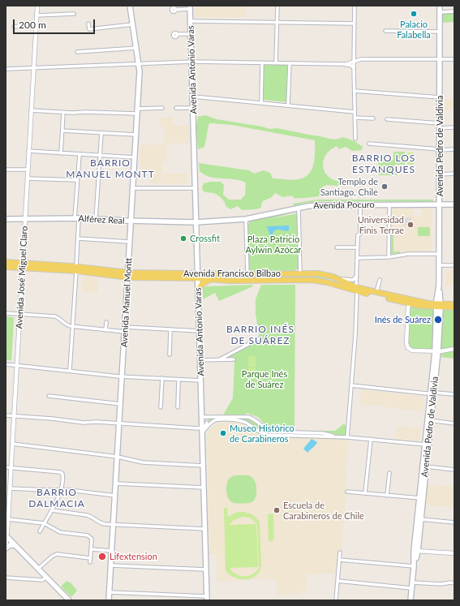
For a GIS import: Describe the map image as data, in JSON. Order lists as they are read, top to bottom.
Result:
{
  "streets": {
    "main road": [
      "Avenida Antonio Varas",
      "Avenida Pedro de Valdivia",
      "Avenida Pocuro",
      "Alférez Real",
      "Avenida Francisco Bilbao",
      "Avenida Manuel Montt"
    ],
    "street": ["Avenida José Miguel Claro"]
  },
  "crossings": [
    ["Avenida Antonio Varas", "Avenida Pocuro"],
    ["Avenida Antonio Varas", "Alférez Real"],
    ["Avenida Antonio Varas", "Avenida Francisco Bilbao"],
    ["Avenida Pedro de Valdivia", "Avenida Pocuro"],
    ["Avenida Pedro de Valdivia", "Avenida Francisco Bilbao"],
    ["Avenida Pocuro", "Alférez Real"],
    ["Alférez Real", "Avenida José Miguel Claro"],
    ["Alférez Real", "Avenida Manuel Montt"],
    ["Avenida Francisco Bilbao", "Avenida José Miguel Claro"],
    ["Avenida Francisco Bilbao", "Avenida Manuel Montt"]
  ],
  "districts": [
    "BARRIO LOS ESTANQUES",
    "BARRIO MANUEL MONTT",
    "BARRIO INÉS DE SUÁREZ",
    "BARRIO DALMACIA"
  ],
  "parks": ["Plaza Patricio Aylwin Azócar", "Parque Inés de Suárez"],
  "places": [
    "Palacio Falabella",
    "Templo de Santiago, Chile",
    "Universidad Finis Terrae",
    "Crossfit",
    "Inés de Suárez",
    "Museo Histórico de Carabineros",
    "Escuela de Carabineros de Chile",
    "Lifextension"
  ],
  "scale_bar": "200 m"
}
